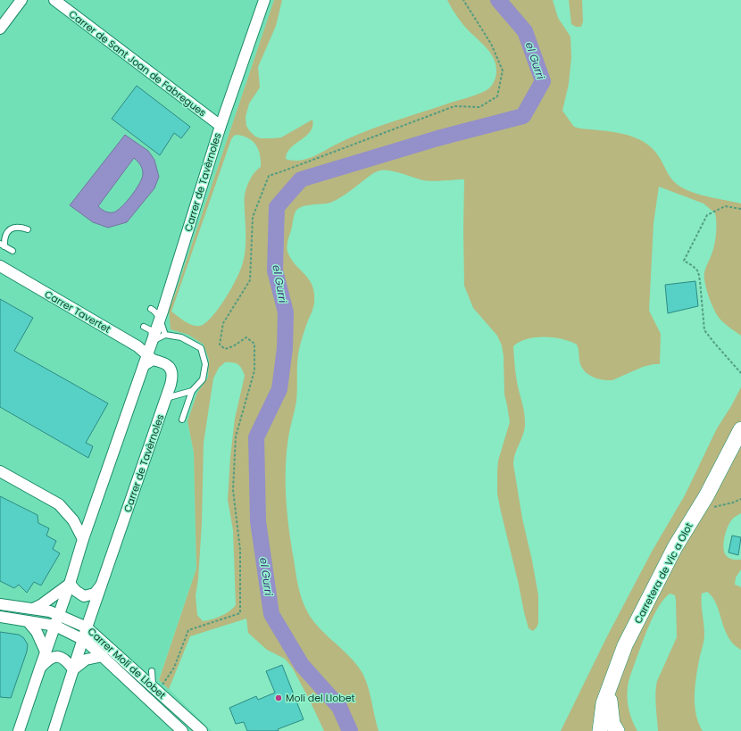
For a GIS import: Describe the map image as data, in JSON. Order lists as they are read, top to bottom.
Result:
{
  "streets": {
    "street": [
      "Carrer de Sant Joan de Fabregues",
      "Carrer de Tavèrnoles",
      "Carrer Tavertet",
      "Carretera de Vic a Olot",
      "Carrer Molí de Llobet"
    ]
  },
  "crossings": [
    ["Carrer de Sant Joan de Fabregues", "Carrer de Tavèrnoles"],
    ["Carrer de Tavèrnoles", "Carrer Tavertet"],
    ["Carrer de Tavèrnoles", "Carrer Molí de Llobet"]
  ],
  "water": ["el Gurri"],
  "places": ["Molí del Llobet"]
}
